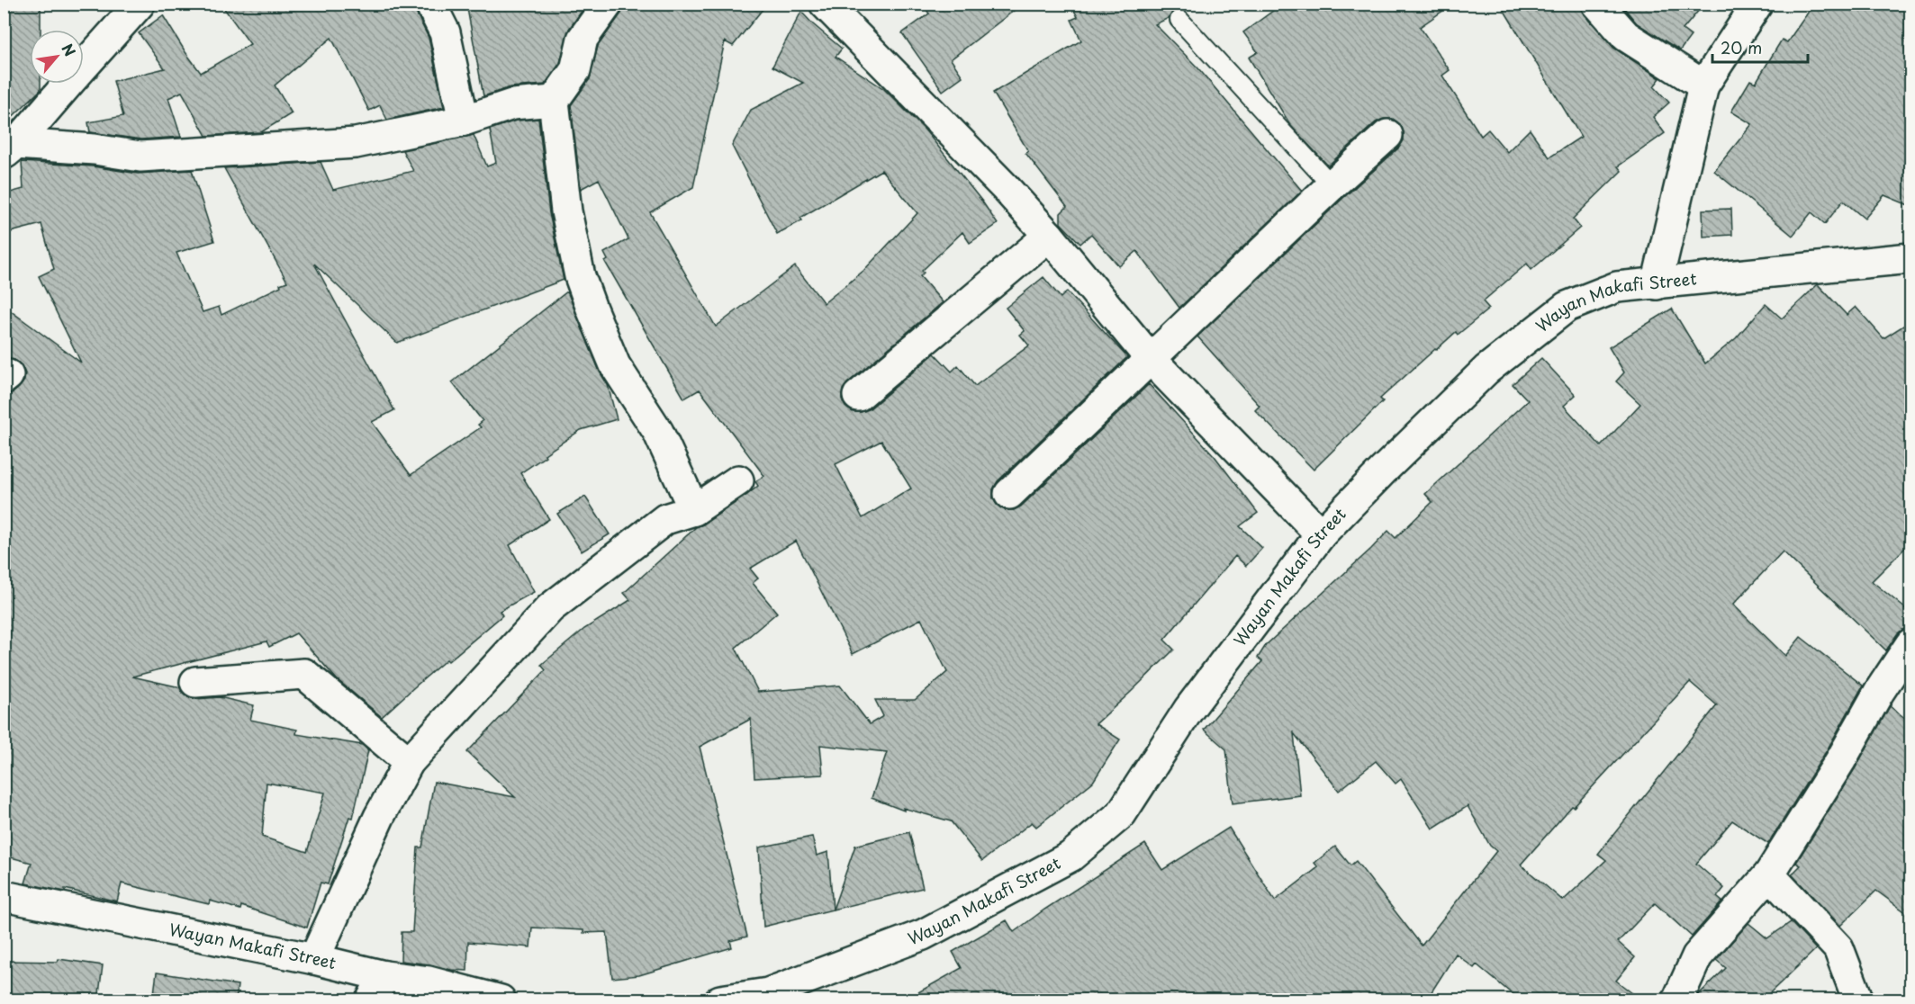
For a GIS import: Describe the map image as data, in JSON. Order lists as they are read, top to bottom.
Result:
{
  "streets": {
    "street": ["Wayan Makafi Street"]
  },
  "scale_bar": "20 m",
  "north": "top right"
}
